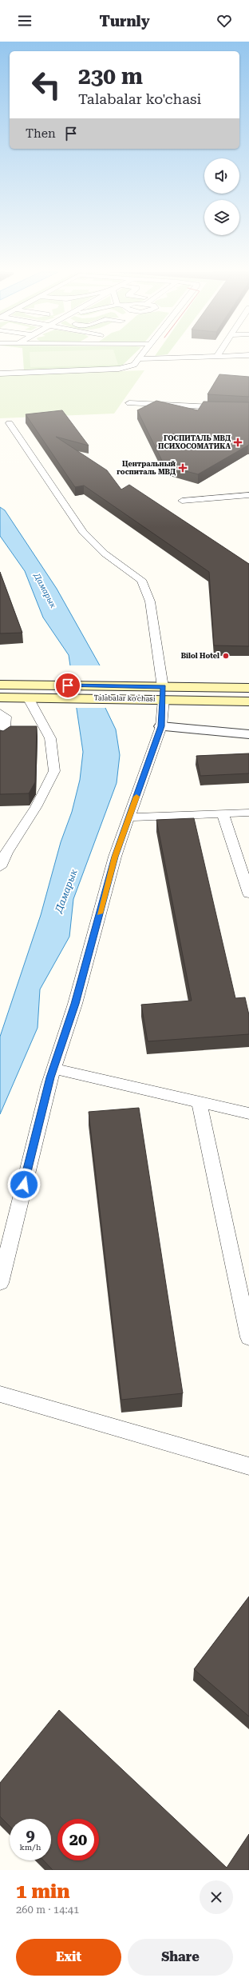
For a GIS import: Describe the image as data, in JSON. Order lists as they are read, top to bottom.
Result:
{
  "streets": {
    "main road": ["Talabalar ko'chasi"]
  },
  "water": ["Дамарык"],
  "places": {
    "health": ["ГОСПИТАЛЬ МВД ПСИХОСОМАТИКА", "Центральный госпиталь МВД"],
    "other": ["Bilol Hotel"]
  },
  "page": {
    "header": "Turnly",
    "turn": ["230 m", "Talabalar ko'chasi"],
    "then": "Then",
    "speed": "9 km/h",
    "limit": "20",
    "heading": ["1 min", "260 m · 14:41"],
    "buttons": ["Exit", "Share"]
  }
}
